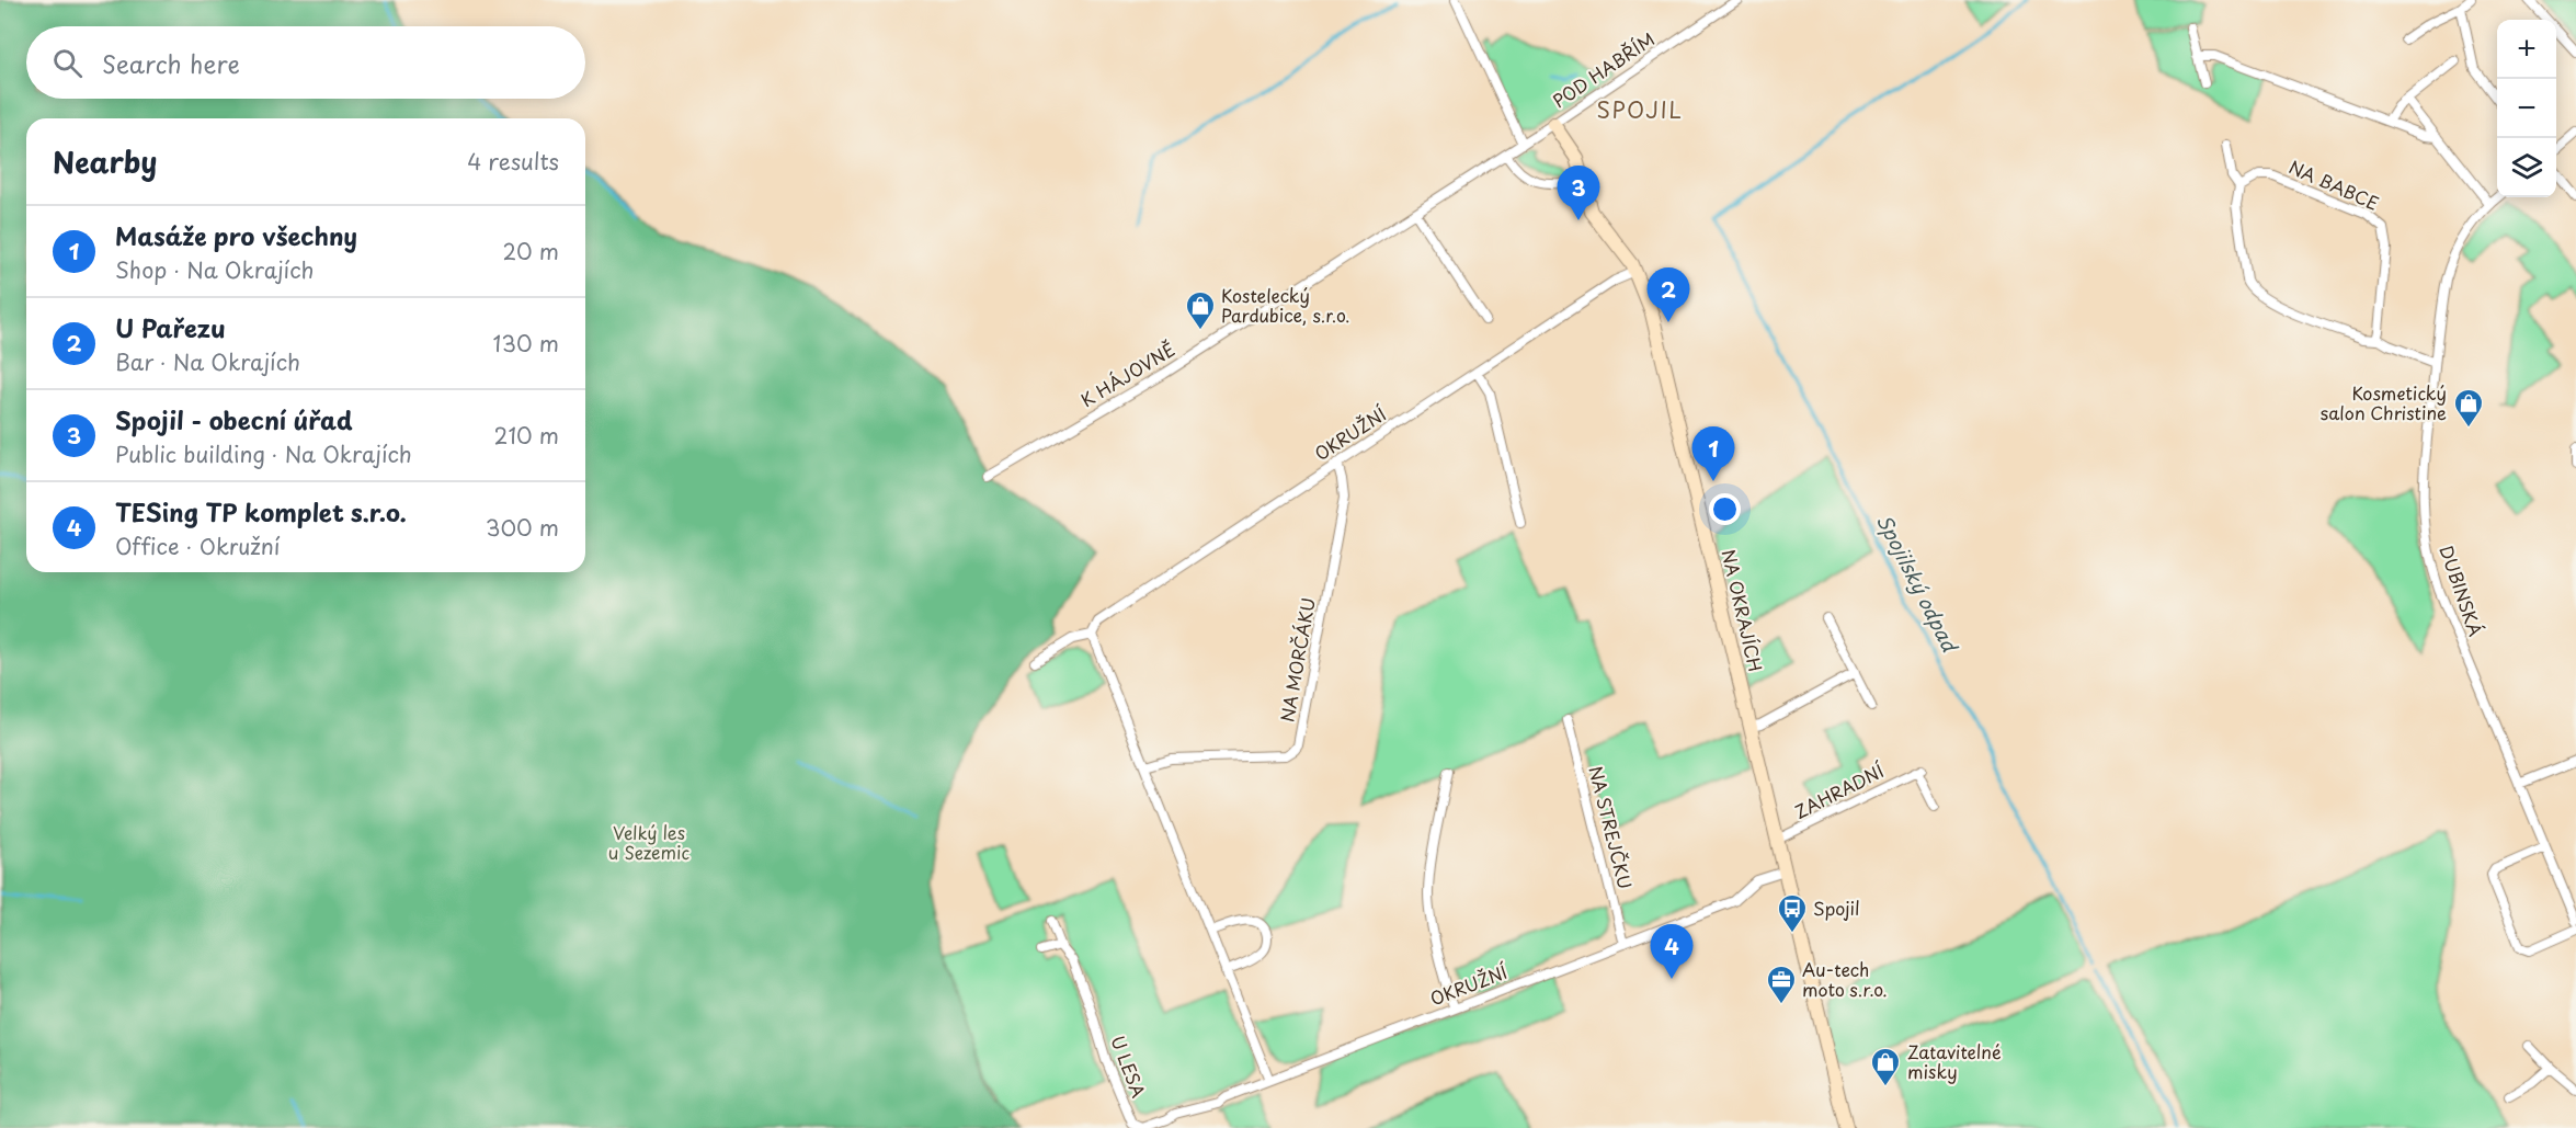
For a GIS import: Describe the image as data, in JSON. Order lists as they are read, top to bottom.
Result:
{
  "streets": {
    "street": [
      "POD HABŘÍM",
      "NA BABCE",
      "K HÁJOVNĚ",
      "OKRUŽNÍ",
      "DUBINSKÁ",
      "NA OKRAJÍCH",
      "NA MORČÁKU",
      "ZAHRADNÍ",
      "NA STREJČKU",
      "U LESA"
    ]
  },
  "crossings": [
    ["POD HABŘÍM", "K HÁJOVNĚ"],
    ["POD HABŘÍM", "NA OKRAJÍCH"],
    ["K HÁJOVNĚ", "NA OKRAJÍCH"],
    ["OKRUŽNÍ", "NA OKRAJÍCH"],
    ["OKRUŽNÍ", "NA MORČÁKU"],
    ["OKRUŽNÍ", "NA STREJČKU"],
    ["OKRUŽNÍ", "U LESA"],
    ["NA OKRAJÍCH", "ZAHRADNÍ"]
  ],
  "districts": ["SPOJIL"],
  "water": ["Spojilský odpad"],
  "parks": ["Velký les u Sezemic"],
  "places": {
    "shop": ["Kostelecký Pardubice, s.r.o.", "Kosmetický salon Christine", "Zatavitelné misky"],
    "bus stop": ["Spojil"],
    "office": ["Au-tech moto s.r.o."]
  },
  "page": {
    "map_buttons": ["+", "−"],
    "search": "Search here",
    "heading": ["Nearby", "4 results"],
    "pins": [
      "3",
      "2",
      "1",
      "4"
    ],
    "list": [
      {
        "mark": "1",
        "name": "Masáže pro všechny",
        "note": "Shop · Na Okrajích",
        "value": "20 m"
      },
      {
        "mark": "2",
        "name": "U Pařezu",
        "note": "Bar · Na Okrajích",
        "value": "130 m"
      },
      {
        "mark": "3",
        "name": "Spojil - obecní úřad",
        "note": "Public building · Na Okrajích",
        "value": "210 m"
      },
      {
        "mark": "4",
        "name": "TESing TP komplet s.r.o.",
        "note": "Office · Okružní",
        "value": "300 m"
      }
    ]
  }
}
